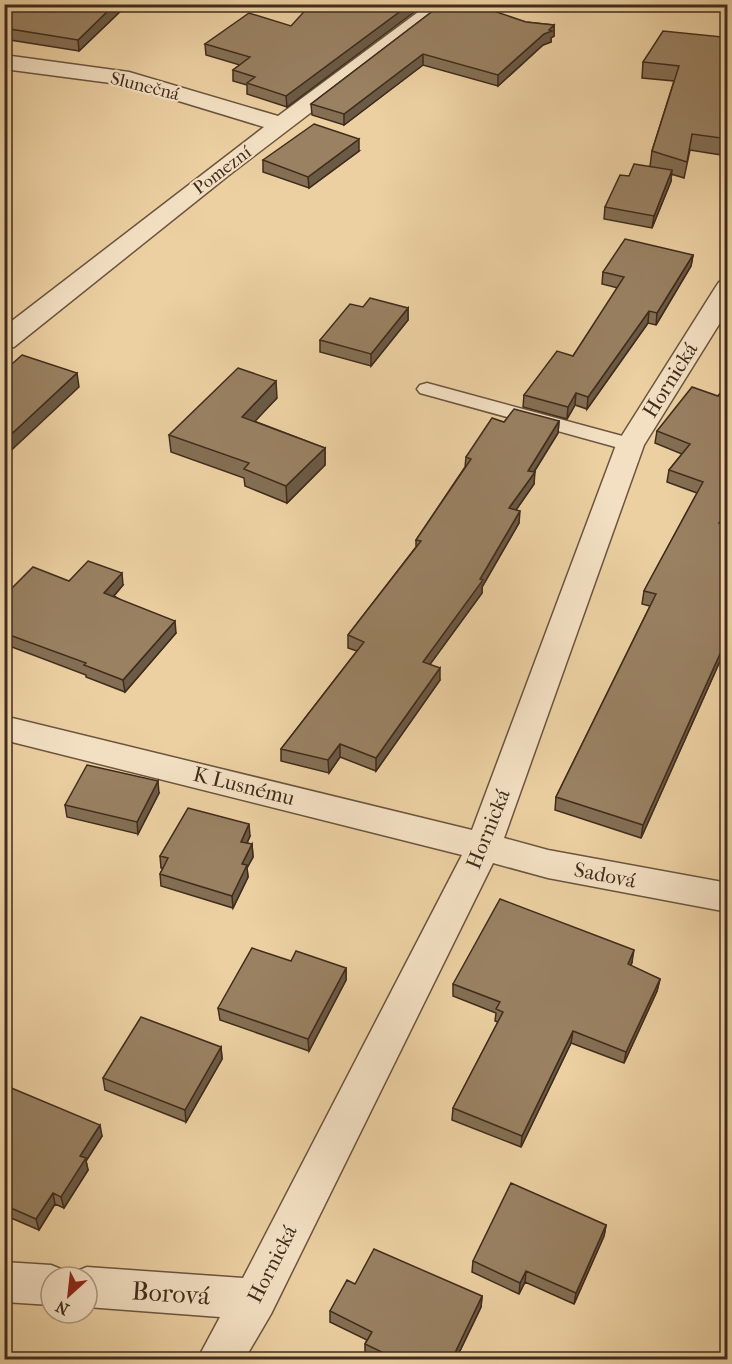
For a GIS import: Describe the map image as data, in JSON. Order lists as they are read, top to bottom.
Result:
{
  "streets": {
    "street": [
      "Slunečná",
      "Pomezní",
      "Hornická",
      "K Lusnému",
      "Sadová",
      "Borová"
    ]
  },
  "crossings": [
    ["Slunečná", "Pomezní"],
    ["Hornická", "K Lusnému"],
    ["Hornická", "Sadová"],
    ["Hornická", "Borová"],
    ["K Lusnému", "Sadová"]
  ],
  "north": "bottom left"
}
